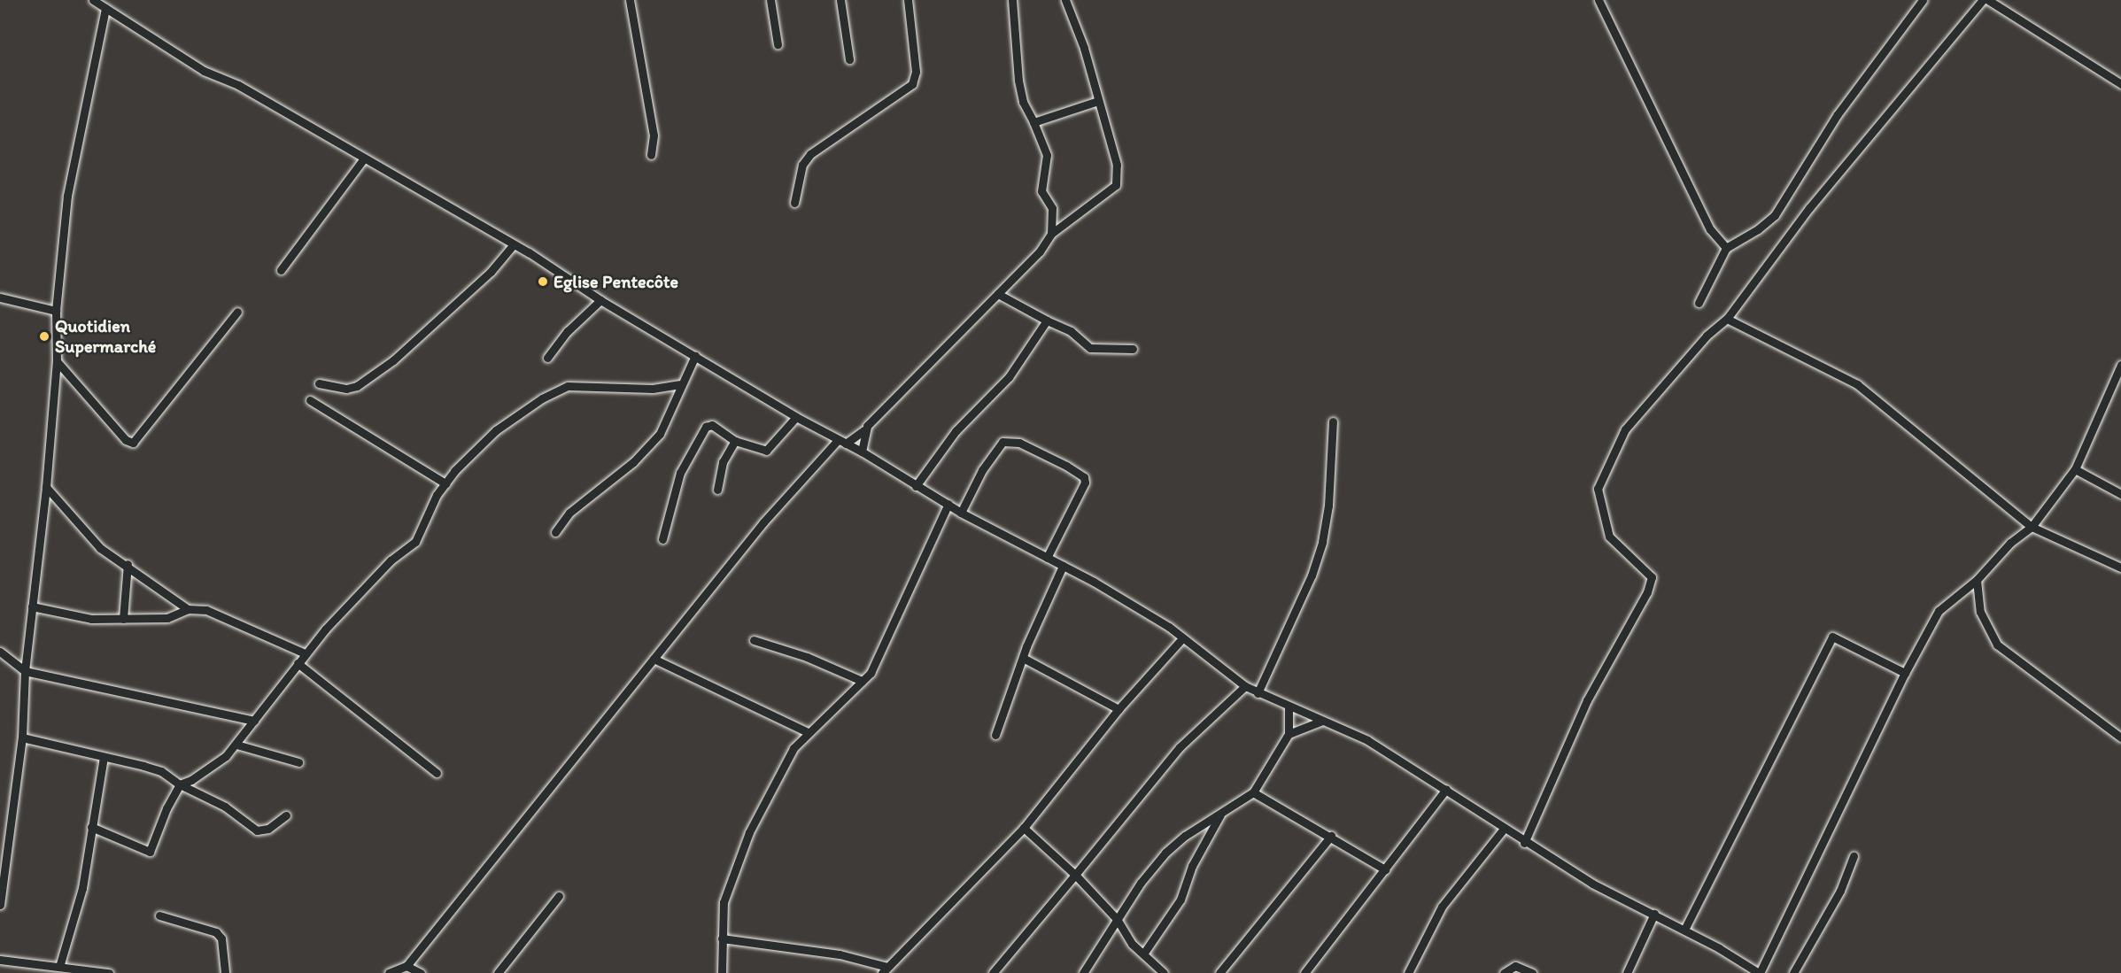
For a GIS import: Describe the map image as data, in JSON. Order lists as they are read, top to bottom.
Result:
{
  "places": ["Eglise Pentecôte", "Quotidien Supermarché"]
}
